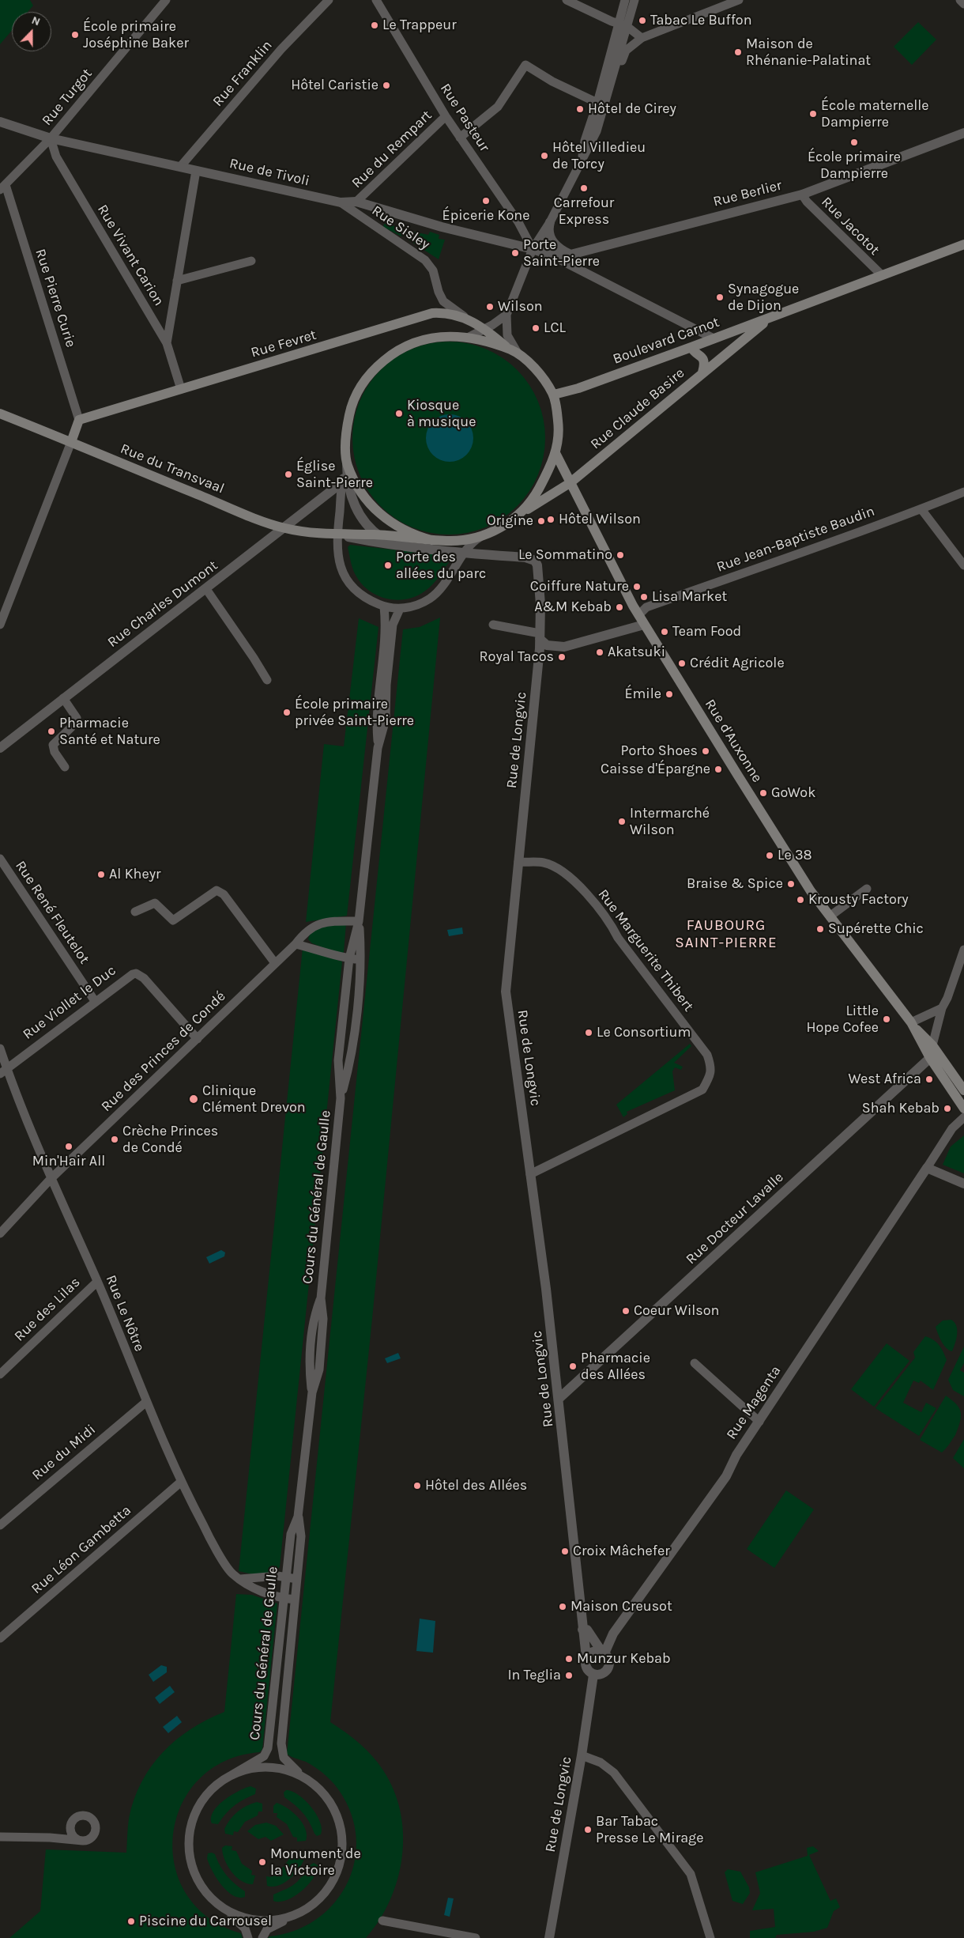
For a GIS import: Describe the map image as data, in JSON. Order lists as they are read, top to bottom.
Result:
{
  "streets": {
    "main road": [
      "Boulevard Carnot",
      "Rue Fevret",
      "Rue Claude Basire",
      "Rue du Transvaal",
      "Rue d'Auxonne"
    ],
    "street": [
      "Rue Franklin",
      "Rue Turgot",
      "Rue Pasteur",
      "Rue du Rempart",
      "Rue de Tivoli",
      "Rue Berlier",
      "Rue Jacotot",
      "Rue Sisley",
      "Rue Vivant Carion",
      "Rue Pierre Curie",
      "Rue Jean-Baptiste Baudin",
      "Rue Charles Dumont",
      "Rue de Longvic",
      "Rue René Fleutelot",
      "Rue Marguerite Thibert",
      "Rue Viollet le Duc",
      "Rue des Princes de Condé",
      "Cours du Général de Gaulle",
      "Rue Docteur Lavalle",
      "Rue des Lilas",
      "Rue Le Nôtre",
      "Rue Magenta",
      "Rue du Midi",
      "Rue Léon Gambetta"
    ]
  },
  "crossings": [
    ["Rue Franklin", "Rue de Tivoli"],
    ["Rue Turgot", "Rue de Tivoli"],
    ["Rue Turgot", "Rue Vivant Carion"],
    ["Rue Turgot", "Rue Pierre Curie"],
    ["Rue Pasteur", "Rue du Rempart"],
    ["Rue Pasteur", "Rue de Tivoli"],
    ["Rue Pasteur", "Rue Berlier"],
    ["Rue du Rempart", "Rue de Tivoli"],
    ["Rue de Tivoli", "Rue Berlier"],
    ["Rue de Tivoli", "Rue Sisley"],
    ["Rue de Tivoli", "Rue Vivant Carion"],
    ["Rue Berlier", "Rue Jacotot"],
    ["Rue Jacotot", "Boulevard Carnot"],
    ["Rue Sisley", "Rue Fevret"],
    ["Rue Vivant Carion", "Rue Fevret"],
    ["Rue Pierre Curie", "Rue Fevret"],
    ["Boulevard Carnot", "Rue Fevret"],
    ["Boulevard Carnot", "Rue Claude Basire"],
    ["Rue Claude Basire", "Rue d'Auxonne"],
    ["Rue du Transvaal", "Rue Charles Dumont"],
    ["Rue Jean-Baptiste Baudin", "Rue d'Auxonne"],
    ["Rue de Longvic", "Rue Marguerite Thibert"],
    ["Rue de Longvic", "Rue Docteur Lavalle"],
    ["Rue de Longvic", "Rue Magenta"],
    ["Rue d'Auxonne", "Rue Docteur Lavalle"],
    ["Rue René Fleutelot", "Rue Viollet le Duc"],
    ["Rue Viollet le Duc", "Rue des Princes de Condé"],
    ["Rue Viollet le Duc", "Rue Le Nôtre"],
    ["Rue des Princes de Condé", "Cours du Général de Gaulle"],
    ["Rue des Princes de Condé", "Rue Le Nôtre"],
    ["Cours du Général de Gaulle", "Rue Le Nôtre"],
    ["Rue des Lilas", "Rue Le Nôtre"],
    ["Rue Le Nôtre", "Rue du Midi"],
    ["Rue Le Nôtre", "Rue Léon Gambetta"]
  ],
  "districts": ["FAUBOURG SAINT-PIERRE"],
  "places": [
    "Tabac Le Buffon",
    "Le Trappeur",
    "École primaire Joséphine Baker",
    "Maison de Rhénanie-Palatinat",
    "Hôtel Caristie",
    "Hôtel de Cirey",
    "École maternelle Dampierre",
    "École primaire Dampierre",
    "Hôtel Villedieu de Torcy",
    "Carrefour Express",
    "Épicerie Kone",
    "Porte Saint-Pierre",
    "Synagogue de Dijon",
    "Wilson",
    "LCL",
    "Kiosque à musique",
    "Église Saint-Pierre",
    "Hôtel Wilson",
    "Origine",
    "Le Sommatino",
    "Porte des allées du parc",
    "Coiffure Nature",
    "Lisa Market",
    "A&M Kebab",
    "Team Food",
    "Akatsuki",
    "Royal Tacos",
    "Crédit Agricole",
    "Émile",
    "École primaire privée Saint-Pierre",
    "Pharmacie Santé et Nature",
    "Porto Shoes",
    "Caisse d'Épargne",
    "GoWok",
    "Intermarché Wilson",
    "Le 38",
    "Al Kheyr",
    "Braise & Spice",
    "Krousty Factory",
    "Supérette Chic",
    "Little Hope Cofee",
    "Le Consortium",
    "West Africa",
    "Clinique Clément Drevon",
    "Shah Kebab",
    "Crèche Princes de Condé",
    "Min'Hair All",
    "Coeur Wilson",
    "Pharmacie des Allées",
    "Hôtel des Allées",
    "Croix Mâchefer",
    "Maison Creusot",
    "Munzur Kebab",
    "In Teglia",
    "Bar Tabac Presse Le Mirage",
    "Monument de la Victoire",
    "Piscine du Carrousel"
  ],
  "north": "top"
}
